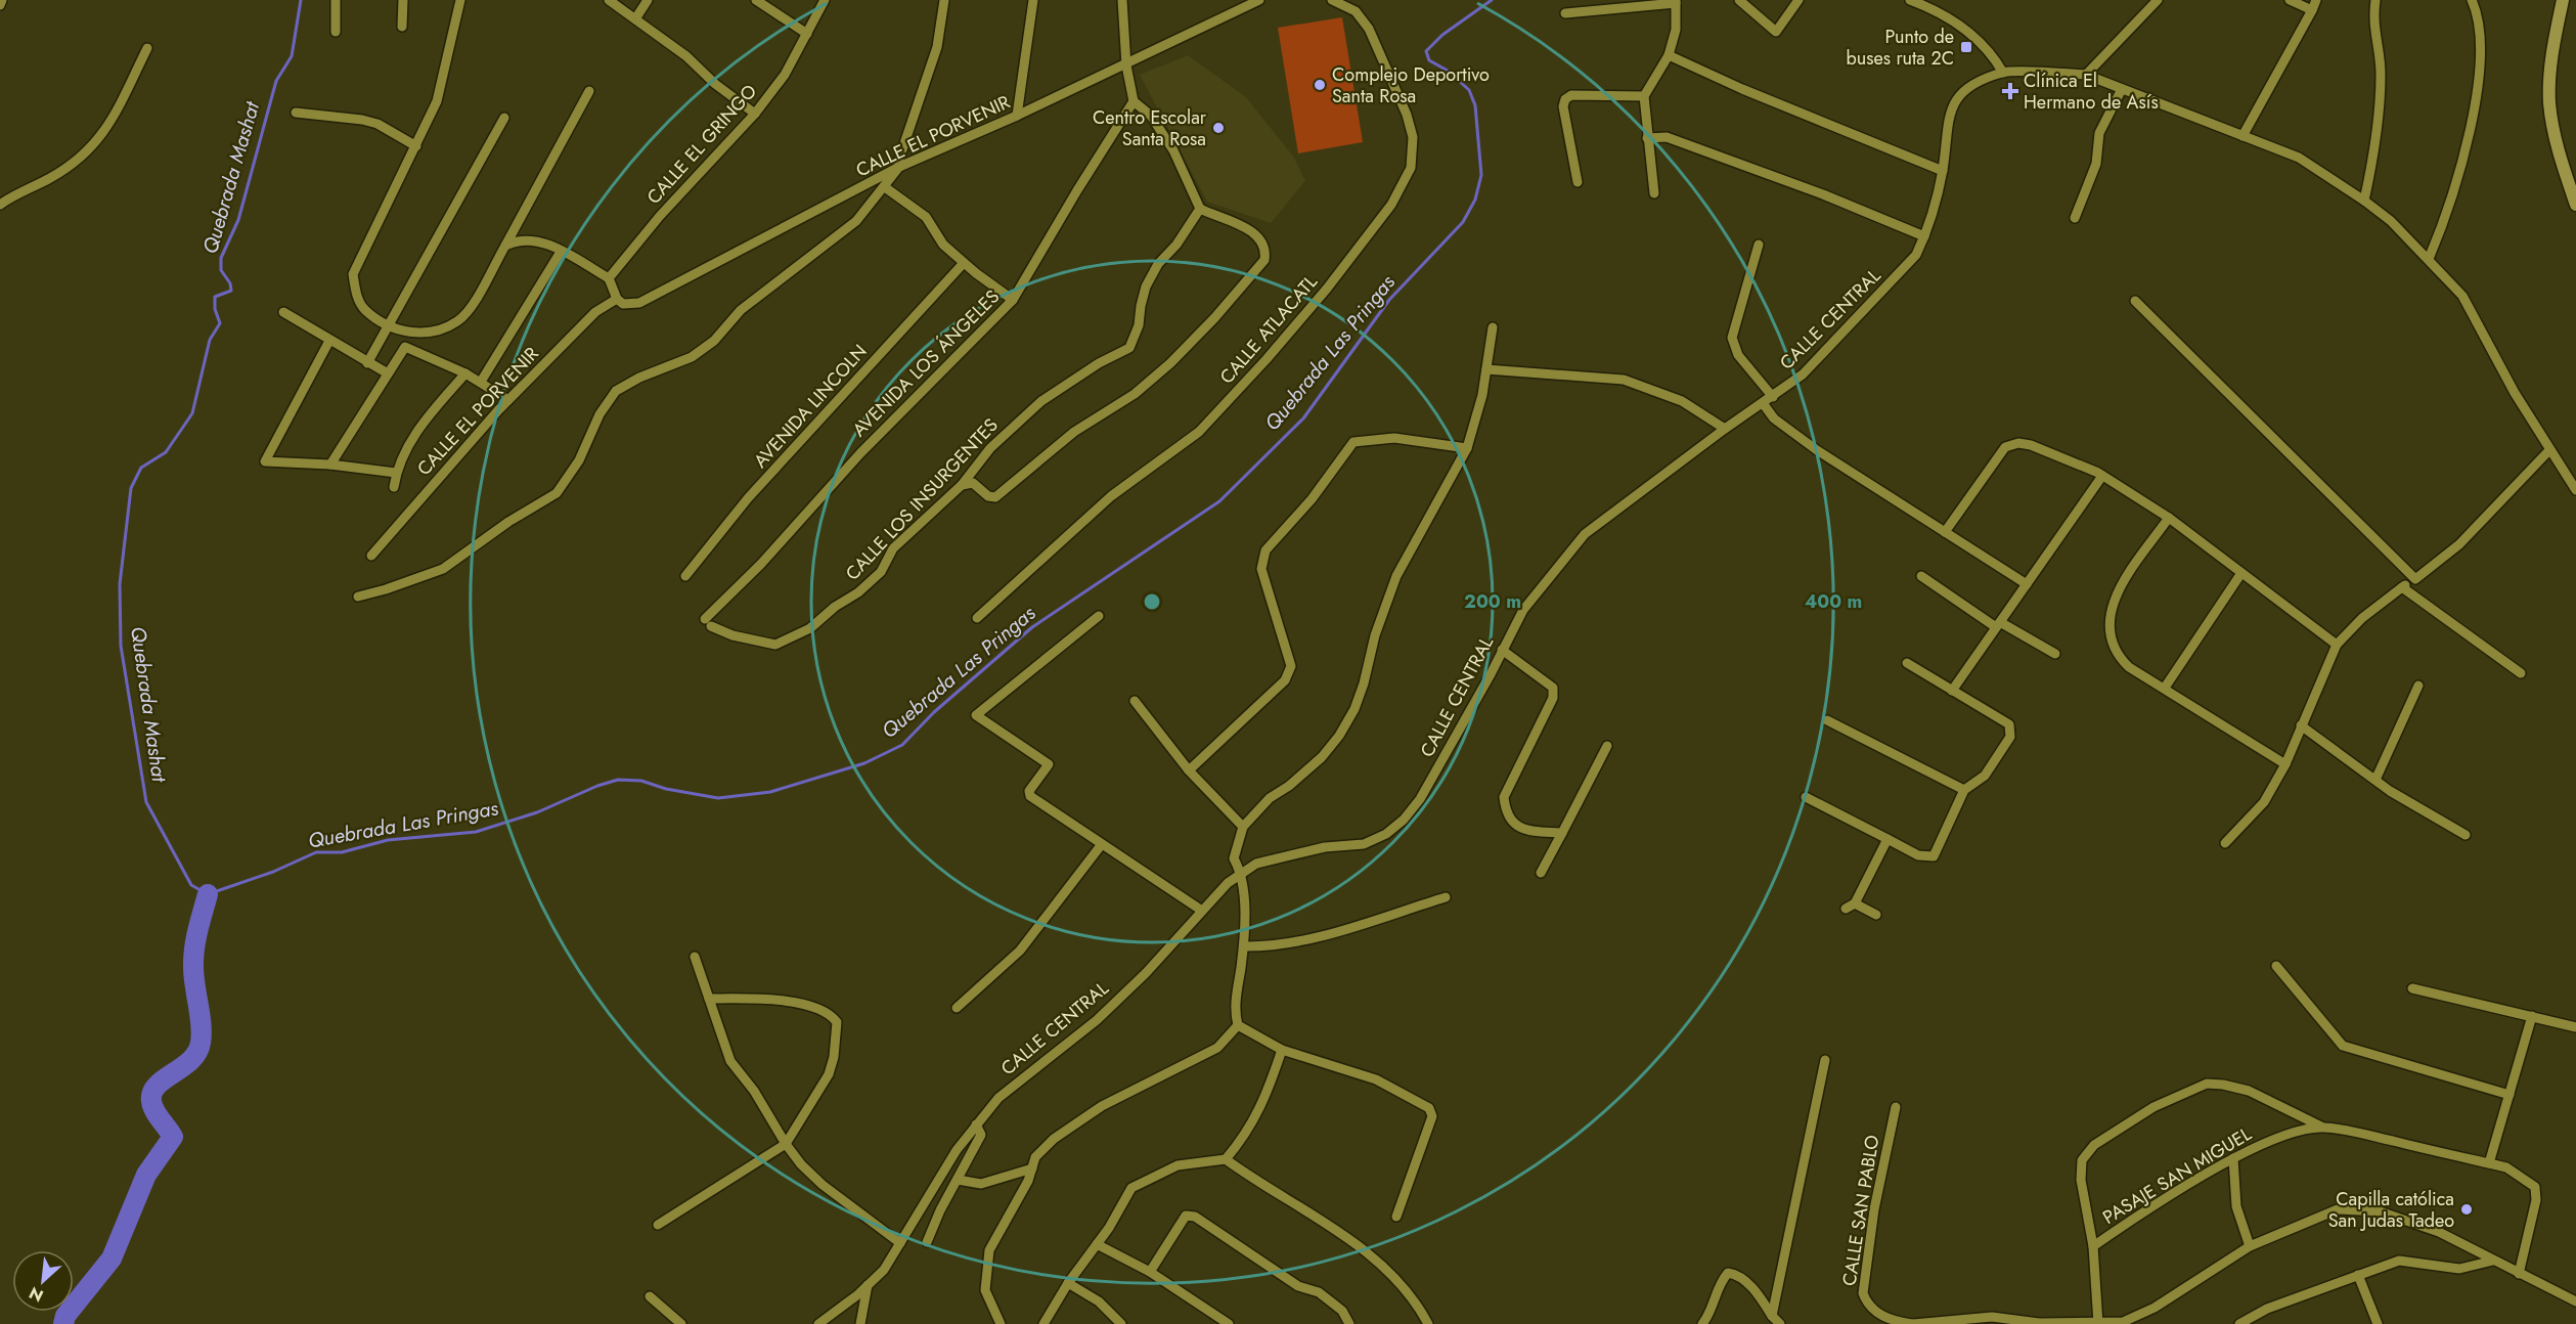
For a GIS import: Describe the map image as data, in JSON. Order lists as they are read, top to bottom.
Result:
{
  "streets": {
    "street": [
      "CALLE EL PORVENIR",
      "CALLE EL GRINGO",
      "CALLE CENTRAL",
      "CALLE ATLACATL",
      "AVENIDA LOS ÁNGELES",
      "AVENIDA LINCOLN",
      "CALLE LOS INSURGENTES",
      "PASAJE SAN MIGUEL",
      "CALLE SAN PABLO"
    ]
  },
  "crossings": [
    ["AVENIDA LOS ÁNGELES", "CALLE LOS INSURGENTES"],
    ["PASAJE SAN MIGUEL", "CALLE SAN PABLO"]
  ],
  "water": ["Quebrada Mashat", "Quebrada Las Pringas"],
  "places": {
    "transit": ["Punto de buses ruta 2C"],
    "other": ["Complejo Deportivo Santa Rosa", "Centro Escolar Santa Rosa", "Capilla católica San Judas Tadeo"],
    "health": ["Clínica El Hermano de Asís"]
  },
  "north": "bottom left",
  "rings": ["200 m", "400 m"]
}
